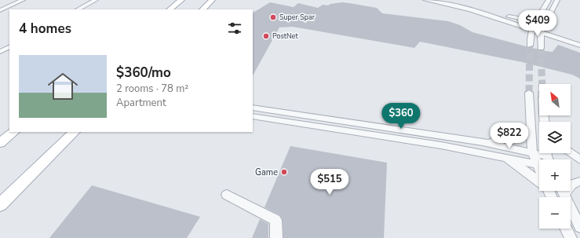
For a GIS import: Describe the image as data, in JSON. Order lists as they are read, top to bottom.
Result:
{
  "places": ["Super Spar", "PostNet", "Game"],
  "north": "top left",
  "page": {
    "heading": "4 homes",
    "price": [
      "$409",
      "$360",
      "$822",
      "$515"
    ],
    "list": [
      {
        "name": "$360/mo",
        "note": "2 rooms · 78 m² · Apartment"
      }
    ],
    "map_buttons": ["+", "−"]
  }
}
